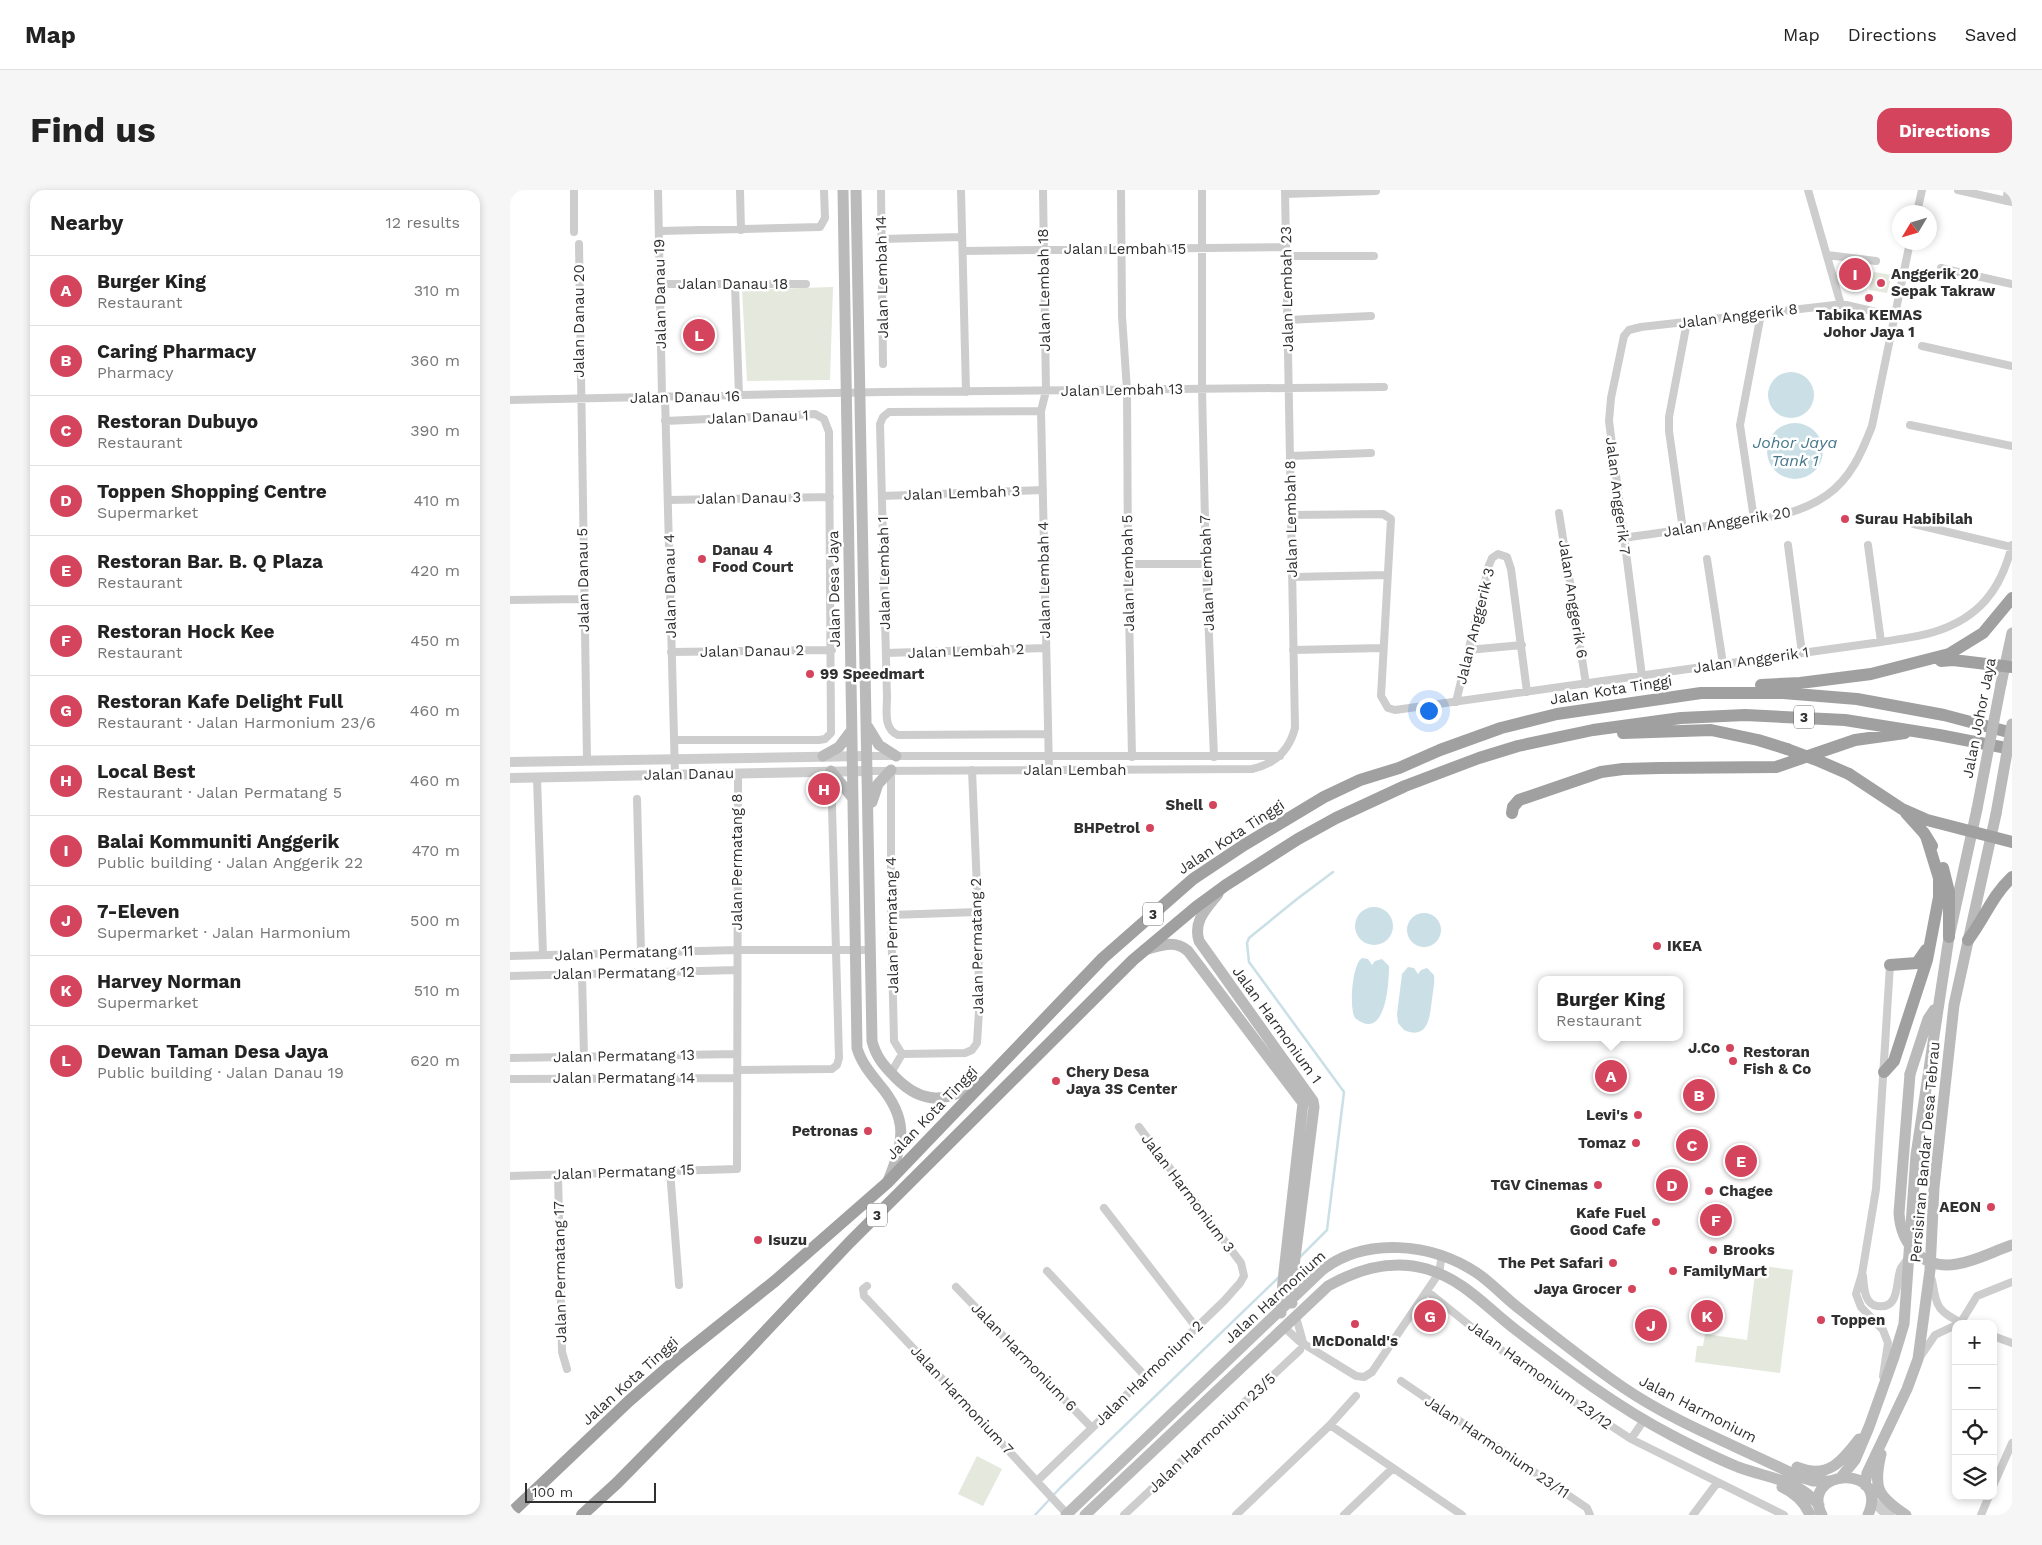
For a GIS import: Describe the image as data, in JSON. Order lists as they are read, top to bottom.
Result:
{
  "streets": {
    "highway": ["Jalan Kota Tinggi", "3"],
    "main road": [
      "Jalan Desa Jaya",
      "Jalan Johor Jaya",
      "Jalan Harmonium 1",
      "Persisiran Bandar Desa Tebrau",
      "Jalan Harmonium"
    ],
    "street": [
      "Jalan Lembah 15",
      "Jalan Lembah 14",
      "Jalan Danau 18",
      "Jalan Lembah 23",
      "Jalan Lembah 18",
      "Jalan Danau 19",
      "Jalan Anggerik 8",
      "Jalan Danau 20",
      "Jalan Lembah 13",
      "Jalan Danau 16",
      "Jalan Danau 1",
      "Jalan Lembah 3",
      "Jalan Anggerik 7",
      "Jalan Danau 3",
      "Jalan Lembah 8",
      "Jalan Anggerik 20",
      "Jalan Lembah 1",
      "Jalan Lembah 5",
      "Jalan Lembah 7",
      "Jalan Danau 5",
      "Jalan Lembah 4",
      "Jalan Danau 4",
      "Jalan Anggerik 6",
      "Jalan Anggerik 3",
      "Jalan Danau 2",
      "Jalan Lembah 2",
      "Jalan Anggerik 1",
      "Jalan Lembah",
      "Jalan Danau",
      "Jalan Permatang 8",
      "Jalan Permatang 4",
      "Jalan Permatang 2",
      "Jalan Permatang 11",
      "Jalan Permatang 12",
      "Jalan Permatang 13",
      "Jalan Permatang 14",
      "Jalan Permatang 15",
      "Jalan Harmonium 3",
      "Jalan Permatang 17",
      "Jalan Harmonium 6",
      "Jalan Harmonium 2",
      "Jalan Harmonium 23/12",
      "Jalan Harmonium 7",
      "Jalan Harmonium 23/5",
      "Jalan Harmonium 23/11"
    ]
  },
  "crossings": [
    ["Jalan Lembah 15", "Jalan Lembah 23"],
    ["Jalan Lembah 15", "Jalan Lembah 18"],
    ["Jalan Lembah 15", "Jalan Lembah 7"],
    ["Jalan Danau 18", "Jalan Danau 19"],
    ["Jalan Lembah 23", "Jalan Lembah 13"],
    ["Jalan Lembah 23", "Jalan Lembah 8"],
    ["Jalan Lembah 18", "Jalan Lembah 13"],
    ["Jalan Lembah 18", "Jalan Lembah 4"],
    ["Jalan Danau 19", "Jalan Danau 16"],
    ["Jalan Danau 19", "Jalan Danau 4"],
    ["Jalan Anggerik 8", "Jalan Anggerik 7"],
    ["Jalan Anggerik 8", "Jalan Anggerik 20"],
    ["Jalan Danau 20", "Jalan Danau 16"],
    ["Jalan Danau 20", "Jalan Danau 5"],
    ["Jalan Lembah 13", "Jalan Danau 16"],
    ["Jalan Lembah 13", "Jalan Lembah 8"],
    ["Jalan Lembah 13", "Jalan Lembah 5"],
    ["Jalan Lembah 13", "Jalan Lembah 7"],
    ["Jalan Lembah 13", "Jalan Lembah 4"],
    ["Jalan Lembah 13", "Jalan Desa Jaya"],
    ["Jalan Danau 16", "Jalan Danau 5"],
    ["Jalan Danau 16", "Jalan Danau 4"],
    ["Jalan Danau 16", "Jalan Desa Jaya"],
    ["Jalan Danau 1", "Jalan Danau 3"],
    ["Jalan Danau 1", "Jalan Danau 4"],
    ["Jalan Danau 1", "Jalan Danau 2"],
    ["Jalan Lembah 3", "Jalan Lembah 1"],
    ["Jalan Lembah 3", "Jalan Lembah 4"],
    ["Jalan Anggerik 7", "Jalan Anggerik 20"],
    ["Jalan Anggerik 7", "Jalan Anggerik 1"],
    ["Jalan Danau 3", "Jalan Danau 4"],
    ["Jalan Lembah 1", "Jalan Lembah 4"],
    ["Jalan Lembah 1", "Jalan Lembah 2"],
    ["Jalan Lembah 5", "Jalan Lembah"],
    ["Jalan Lembah 7", "Jalan Lembah"],
    ["Jalan Danau 5", "Jalan Danau"],
    ["Jalan Lembah 4", "Jalan Lembah 2"],
    ["Jalan Lembah 4", "Jalan Lembah"],
    ["Jalan Danau 4", "Jalan Danau 2"],
    ["Jalan Danau 4", "Jalan Danau"],
    ["Jalan Desa Jaya", "Jalan Kota Tinggi"],
    ["Jalan Desa Jaya", "Jalan Lembah"],
    ["Jalan Desa Jaya", "Jalan Danau"],
    ["Jalan Desa Jaya", "Jalan Permatang 11"],
    ["Jalan Anggerik 6", "Jalan Anggerik 1"],
    ["Jalan Anggerik 3", "Jalan Anggerik 1"],
    ["3", "Jalan Harmonium 1"],
    ["Jalan Johor Jaya", "Persisiran Bandar Desa Tebrau"],
    ["Jalan Lembah", "Jalan Danau"],
    ["Jalan Lembah", "Jalan Permatang 4"],
    ["Jalan Lembah", "Jalan Permatang 2"],
    ["Jalan Danau", "Jalan Permatang 8"],
    ["Jalan Permatang 8", "Jalan Permatang 11"],
    ["Jalan Permatang 8", "Jalan Permatang 12"],
    ["Jalan Permatang 8", "Jalan Permatang 13"],
    ["Jalan Permatang 8", "Jalan Permatang 14"],
    ["Jalan Permatang 8", "Jalan Permatang 15"],
    ["Jalan Permatang 4", "Jalan Permatang 2"],
    ["Jalan Permatang 11", "Jalan Permatang 14"],
    ["Jalan Harmonium 1", "Jalan Harmonium"],
    ["Jalan Permatang 15", "Jalan Permatang 17"],
    ["Jalan Harmonium 3", "Jalan Harmonium 2"],
    ["Jalan Harmonium", "Jalan Harmonium 7"],
    ["Jalan Harmonium 6", "Jalan Harmonium 2"],
    ["Jalan Harmonium 2", "Jalan Harmonium 7"]
  ],
  "water": ["Johor Jaya Tank 1"],
  "places": [
    "Anggerik 20 Sepak Takraw",
    "Tabika KEMAS Johor Jaya 1",
    "Surau Habibilah",
    "Danau 4 Food Court",
    "99 Speedmart",
    "Shell",
    "BHPetrol",
    "IKEA",
    "J.Co",
    "Restoran Fish & Co",
    "Chery Desa Jaya 3S Center",
    "Levi's",
    "Petronas",
    "Tomaz",
    "TGV Cinemas",
    "Chagee",
    "AEON",
    "Kafe Fuel Good Cafe",
    "Isuzu",
    "Brooks",
    "The Pet Safari",
    "FamilyMart",
    "Jaya Grocer",
    "Toppen",
    "McDonald's"
  ],
  "scale_bar": "100 m",
  "north": "bottom left",
  "page": {
    "header": "Map",
    "nav": ["Map", "Directions", "Saved"],
    "buttons": "Directions",
    "title": "Find us",
    "heading": ["Nearby", "12 results"],
    "list": [
      {
        "mark": "A",
        "name": "Burger King",
        "note": "Restaurant",
        "value": "310 m"
      },
      {
        "mark": "B",
        "name": "Caring Pharmacy",
        "note": "Pharmacy",
        "value": "360 m"
      },
      {
        "mark": "C",
        "name": "Restoran Dubuyo",
        "note": "Restaurant",
        "value": "390 m"
      },
      {
        "mark": "D",
        "name": "Toppen Shopping Centre",
        "note": "Supermarket",
        "value": "410 m"
      },
      {
        "mark": "E",
        "name": "Restoran Bar. B. Q Plaza",
        "note": "Restaurant",
        "value": "420 m"
      },
      {
        "mark": "F",
        "name": "Restoran Hock Kee",
        "note": "Restaurant",
        "value": "450 m"
      },
      {
        "mark": "G",
        "name": "Restoran Kafe Delight Full",
        "note": "Restaurant · Jalan Harmonium 23/6",
        "value": "460 m"
      },
      {
        "mark": "H",
        "name": "Local Best",
        "note": "Restaurant · Jalan Permatang 5",
        "value": "460 m"
      },
      {
        "mark": "I",
        "name": "Balai Kommuniti Anggerik",
        "note": "Public building · Jalan Anggerik 22",
        "value": "470 m"
      },
      {
        "mark": "J",
        "name": "7-Eleven",
        "note": "Supermarket · Jalan Harmonium",
        "value": "500 m"
      },
      {
        "mark": "K",
        "name": "Harvey Norman",
        "note": "Supermarket",
        "value": "510 m"
      },
      {
        "mark": "L",
        "name": "Dewan Taman Desa Jaya",
        "note": "Public building · Jalan Danau 19",
        "value": "620 m"
      }
    ],
    "pins": [
      "I",
      "L",
      "H",
      "A",
      "B",
      "C",
      "E",
      "D",
      "F",
      "G",
      "K",
      "J"
    ],
    "popup": ["Burger King", "Restaurant"],
    "map_buttons": ["+", "−"],
    "scale": "100 m"
  }
}
